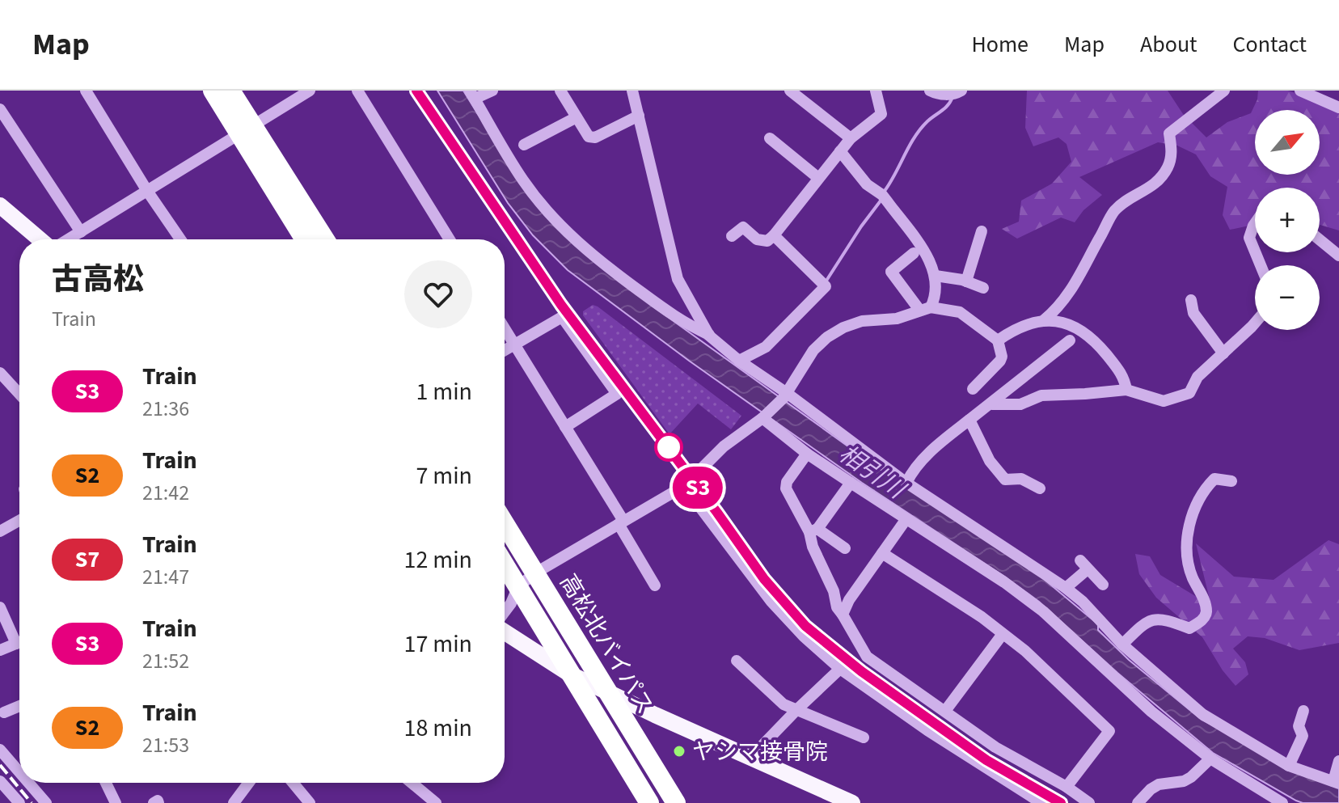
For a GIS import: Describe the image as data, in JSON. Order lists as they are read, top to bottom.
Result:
{
  "streets": {
    "highway": ["高松北バイパス"]
  },
  "water": ["相引川"],
  "places": ["ヤシマ接骨院"],
  "north": "top right",
  "page": {
    "header": "Map",
    "nav": [
      "Home",
      "Map",
      "About",
      "Contact"
    ],
    "on_map": "S3",
    "map_buttons": ["+", "−"],
    "heading": ["古高松", "Train"],
    "list": [
      {
        "mark": "S3",
        "name": "Train",
        "note": "21:36",
        "value": "1 min"
      },
      {
        "mark": "S2",
        "name": "Train",
        "note": "21:42",
        "value": "7 min"
      },
      {
        "mark": "S7",
        "name": "Train",
        "note": "21:47",
        "value": "12 min"
      },
      {
        "mark": "S3",
        "name": "Train",
        "note": "21:52",
        "value": "17 min"
      },
      {
        "mark": "S2",
        "name": "Train",
        "note": "21:53",
        "value": "18 min"
      }
    ]
  }
}
